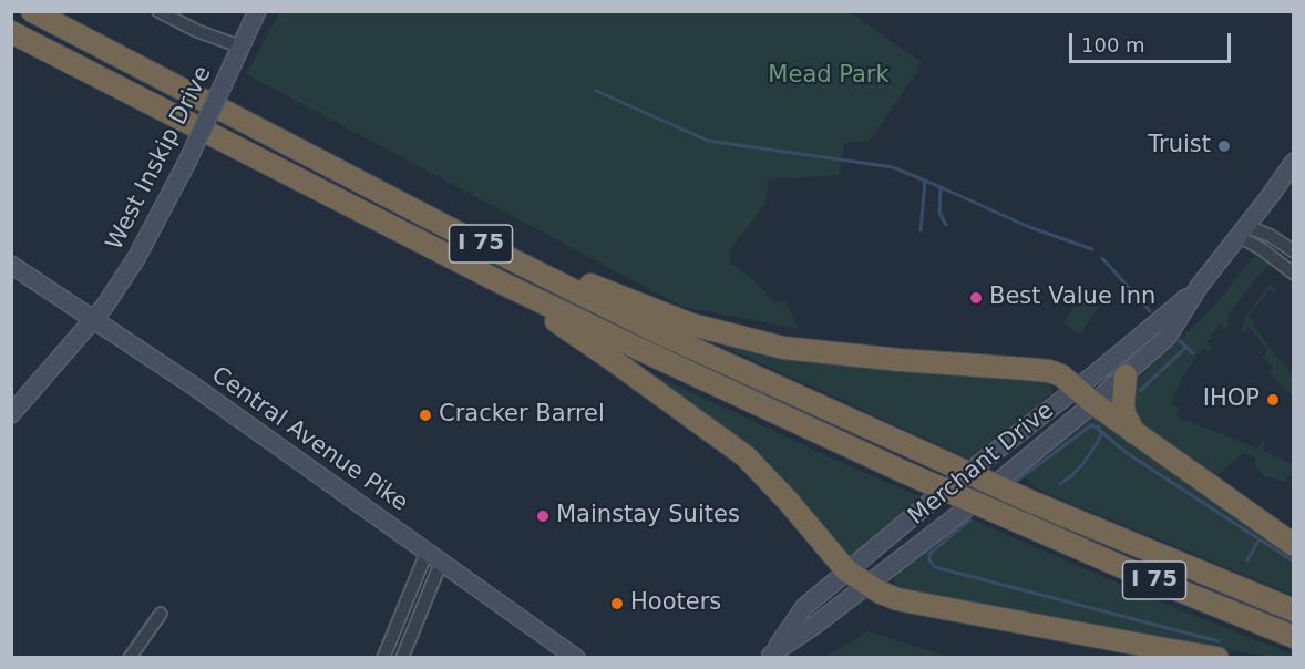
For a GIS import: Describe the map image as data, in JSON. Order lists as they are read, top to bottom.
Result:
{
  "streets": {
    "highway": ["I 75"],
    "main road": ["West Inskip Drive", "Central Avenue Pike", "Merchant Drive"]
  },
  "crossings": [
    ["West Inskip Drive", "Central Avenue Pike"]
  ],
  "parks": ["Mead Park"],
  "places": [
    "Truist",
    "Best Value Inn",
    "IHOP",
    "Cracker Barrel",
    "Mainstay Suites",
    "Hooters"
  ],
  "scale_bar": "100 m"
}
